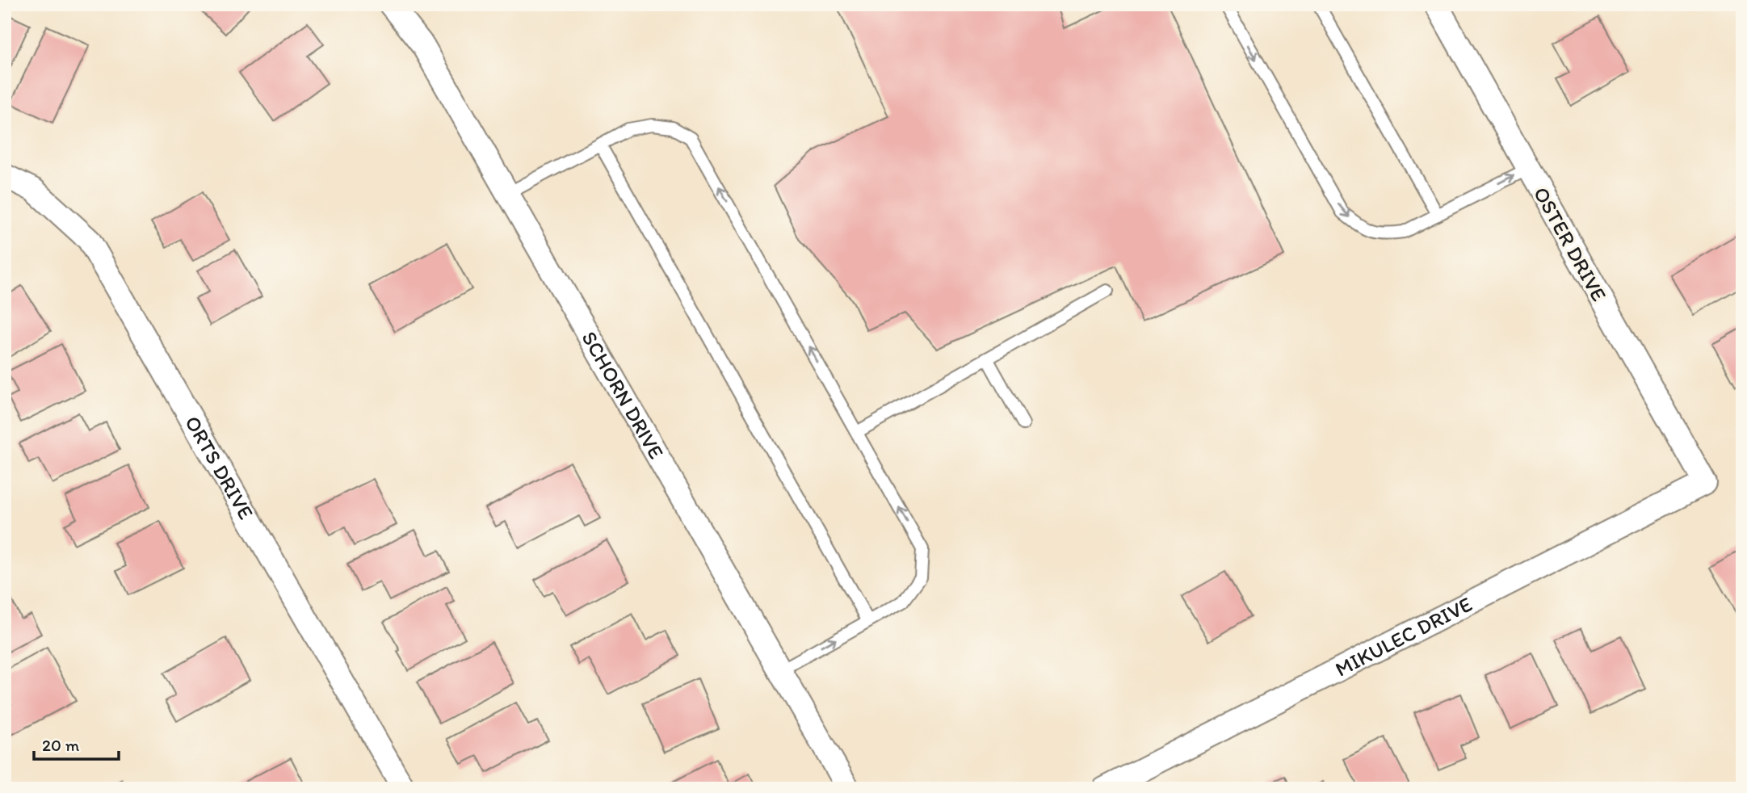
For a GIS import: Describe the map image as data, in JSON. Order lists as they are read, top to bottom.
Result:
{
  "streets": {
    "street": [
      "OSTER DRIVE",
      "SCHORN DRIVE",
      "ORTS DRIVE",
      "MIKULEC DRIVE"
    ]
  },
  "crossings": [
    ["OSTER DRIVE", "MIKULEC DRIVE"]
  ],
  "scale_bar": "20 m"
}
